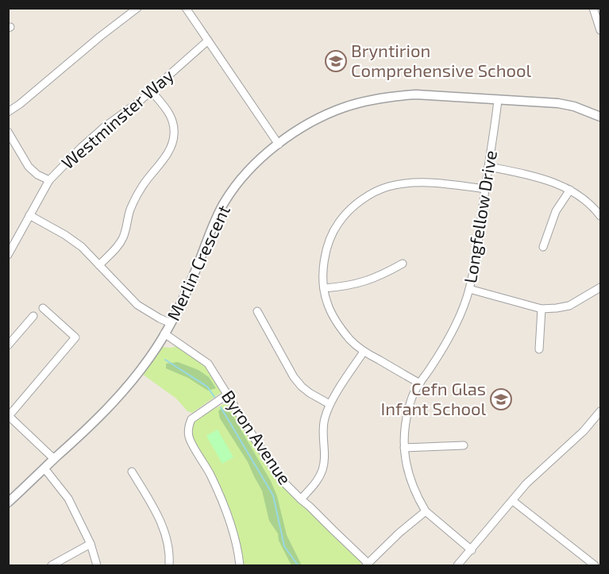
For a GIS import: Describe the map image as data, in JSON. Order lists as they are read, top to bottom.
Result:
{
  "streets": {
    "street": [
      "Westminster Way",
      "Longfellow Drive",
      "Merlin Crescent",
      "Byron Avenue"
    ]
  },
  "crossings": [
    ["Longfellow Drive", "Merlin Crescent"],
    ["Merlin Crescent", "Byron Avenue"]
  ],
  "places": {
    "school or university": ["Bryntirion Comprehensive School", "Cefn Glas Infant School"]
  }
}
